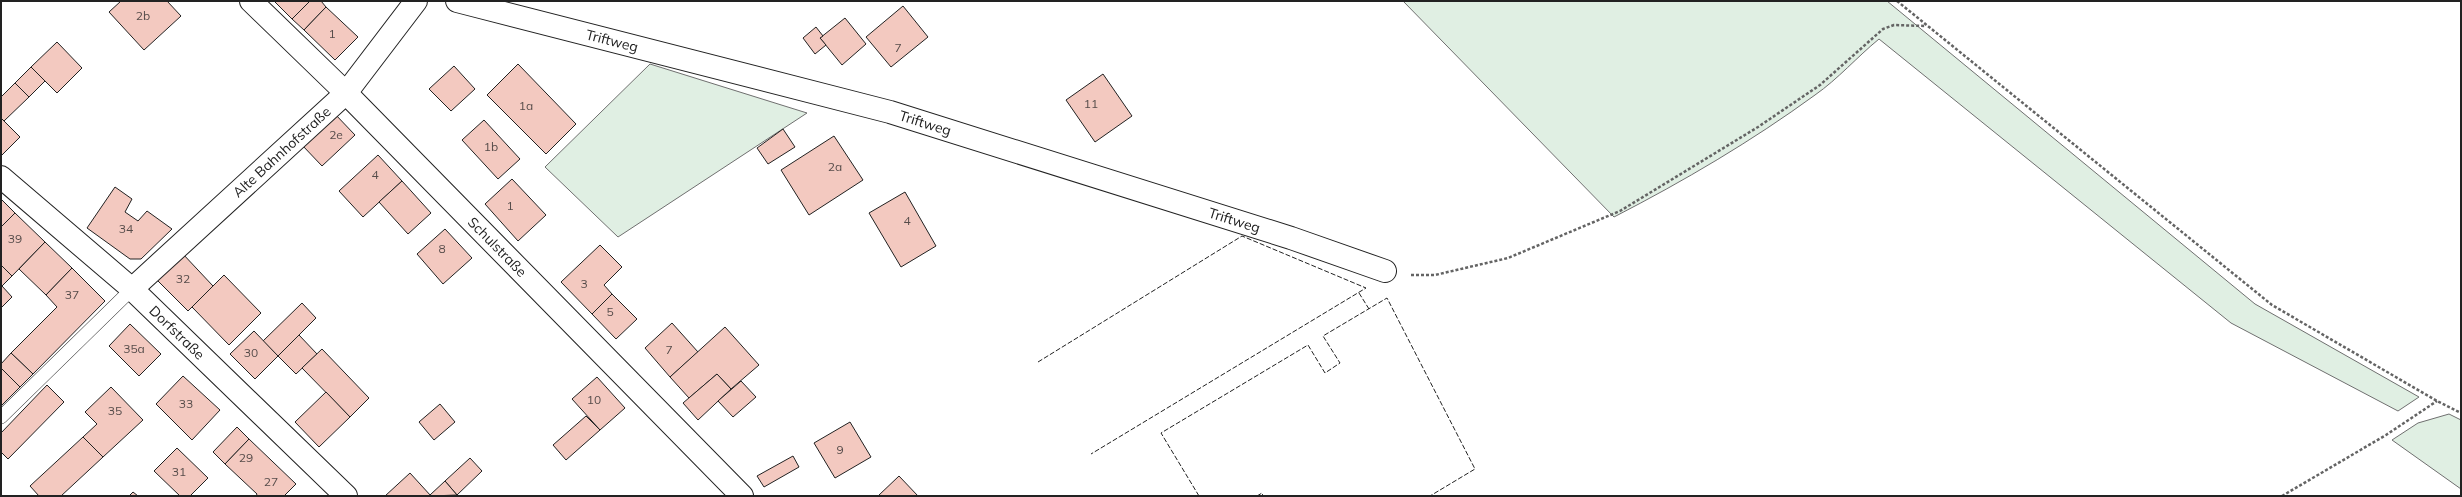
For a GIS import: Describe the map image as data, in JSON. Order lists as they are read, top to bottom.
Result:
{
  "streets": {
    "street": [
      "Triftweg",
      "Alte Bahnhofstraße",
      "Schulstraße",
      "Dorfstraße"
    ]
  },
  "crossings": [
    ["Alte Bahnhofstraße", "Schulstraße"],
    ["Alte Bahnhofstraße", "Dorfstraße"]
  ],
  "house_numbers": [
    "2b",
    "1",
    "7",
    "11",
    "1a",
    "2e",
    "1b",
    "2a",
    "4",
    "1",
    "4",
    "34",
    "39",
    "8",
    "32",
    "3",
    "37",
    "5",
    "35a",
    "7",
    "30",
    "10",
    "33",
    "35",
    "9",
    "29",
    "31",
    "27"
  ]
}
